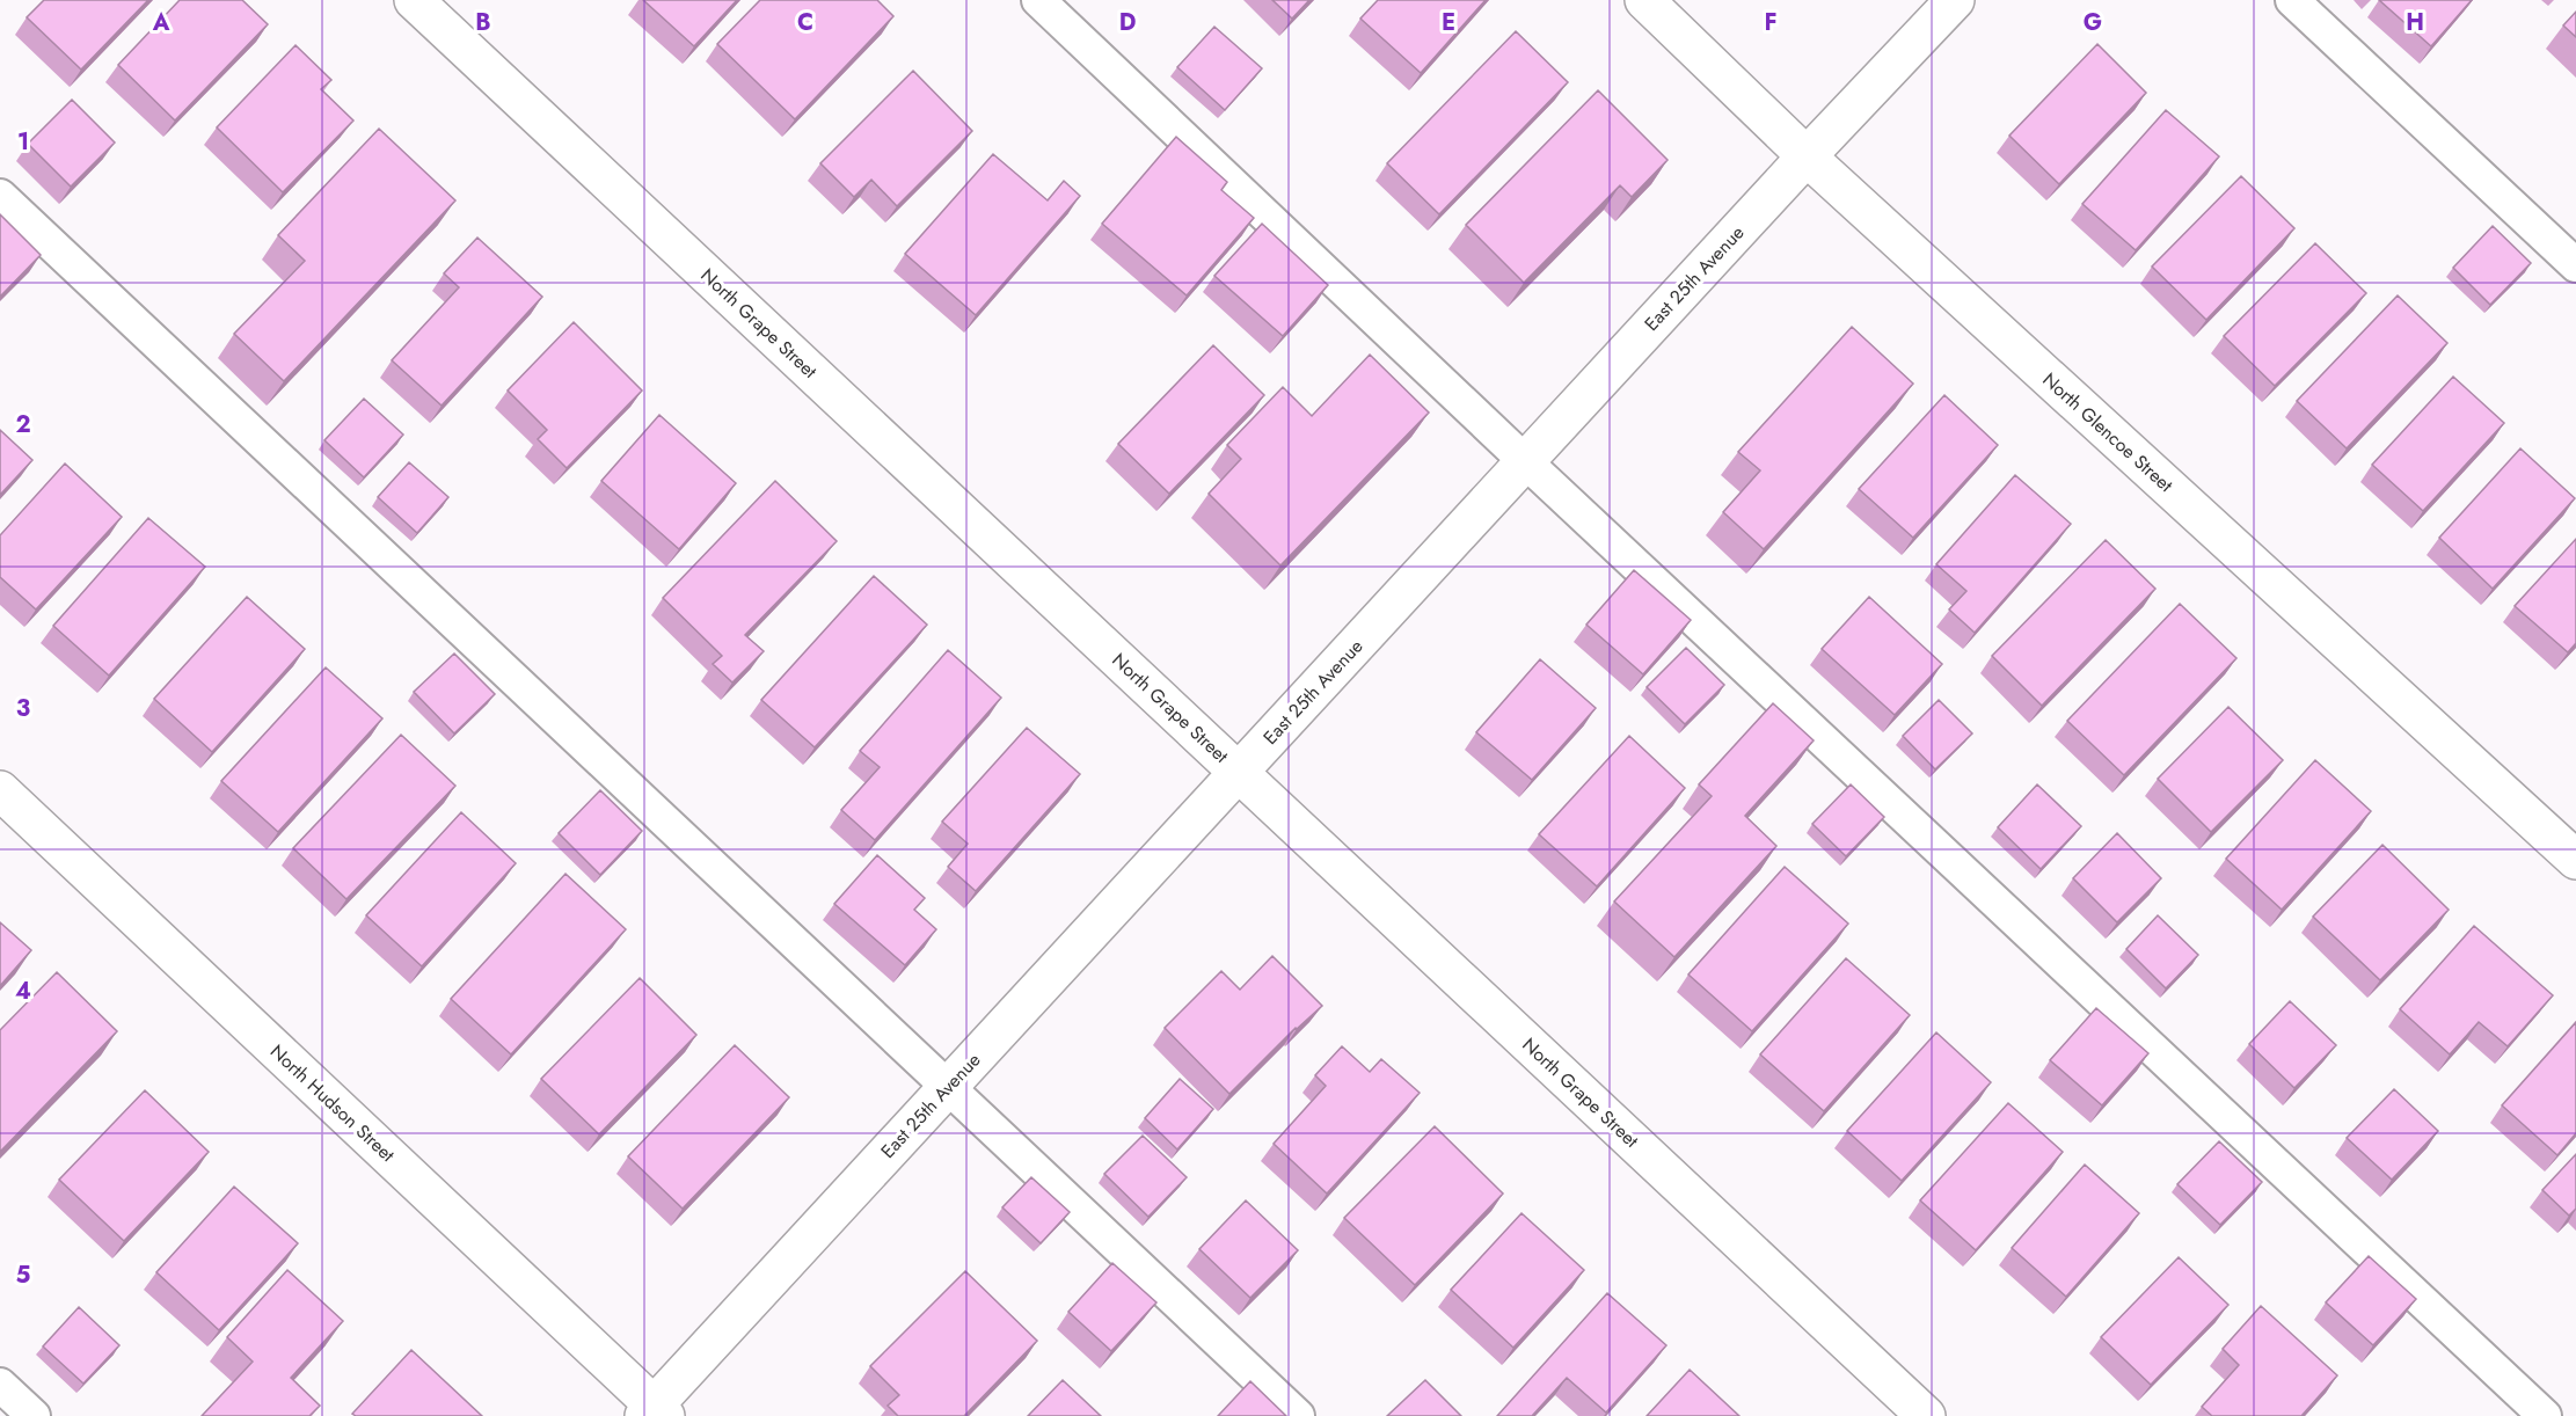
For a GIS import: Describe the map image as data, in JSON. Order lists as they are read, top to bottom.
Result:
{
  "streets": {
    "street": [
      "East 25th Avenue",
      "North Grape Street",
      "North Glencoe Street",
      "North Hudson Street"
    ]
  },
  "crossings": [
    ["East 25th Avenue", "North Grape Street"],
    ["East 25th Avenue", "North Glencoe Street"],
    ["East 25th Avenue", "North Hudson Street"]
  ],
  "grid": {
    "columns": [
      "A",
      "B",
      "C",
      "D",
      "E",
      "F",
      "G",
      "H"
    ],
    "rows": [
      "1",
      "2",
      "3",
      "4",
      "5"
    ]
  }
}
